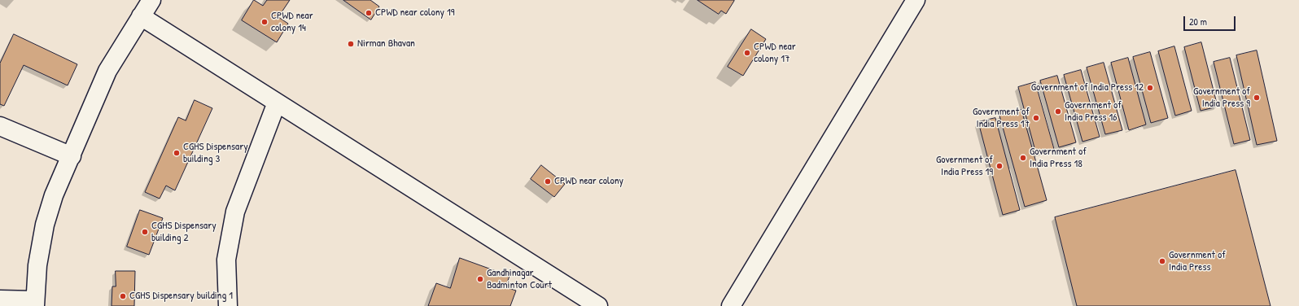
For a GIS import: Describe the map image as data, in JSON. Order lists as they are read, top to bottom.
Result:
{
  "places": [
    "CPWD near colony 19",
    "CPWD near colony 14",
    "Nirman Bhavan",
    "CPWD near colony 17",
    "Government of India Press 12",
    "Government of India Press 9",
    "Government of India Press 16",
    "Government of India Press 17",
    "CGHS Dispensary building 3",
    "Government of India Press 18",
    "Government of India Press 19",
    "CPWD near colony",
    "CGHS Dispensary building 2",
    "Government of India Press",
    "Gandhinagar Badminton Court",
    "CGHS Dispensary building 1"
  ],
  "scale_bar": "20 m"
}
